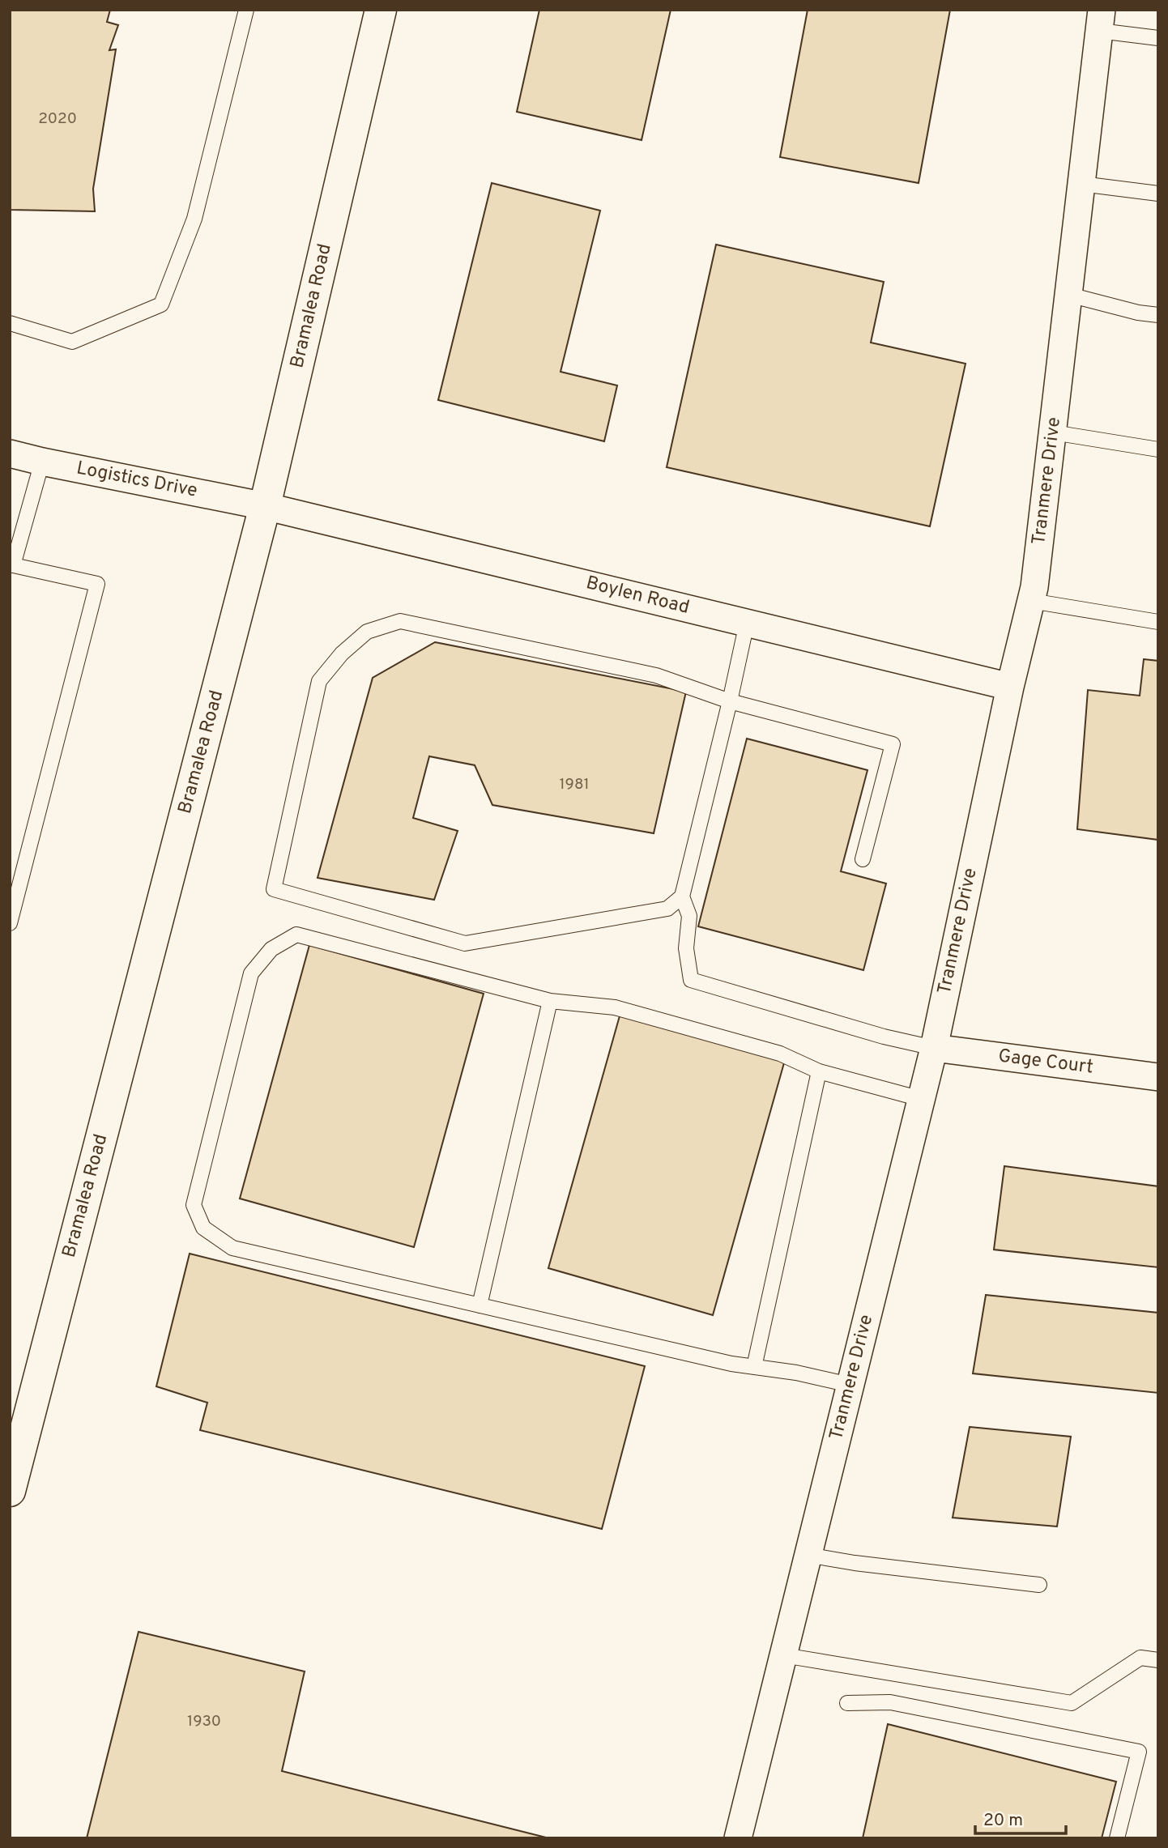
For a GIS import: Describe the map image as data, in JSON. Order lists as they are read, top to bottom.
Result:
{
  "streets": {
    "main road": ["Bramalea Road"],
    "street": [
      "Logistics Drive",
      "Tranmere Drive",
      "Boylen Road",
      "Gage Court"
    ]
  },
  "crossings": [
    ["Bramalea Road", "Logistics Drive"],
    ["Bramalea Road", "Boylen Road"],
    ["Logistics Drive", "Boylen Road"],
    ["Tranmere Drive", "Boylen Road"],
    ["Tranmere Drive", "Gage Court"]
  ],
  "house_numbers": ["2020", "1981", "1930"],
  "scale_bar": "20 m"
}
